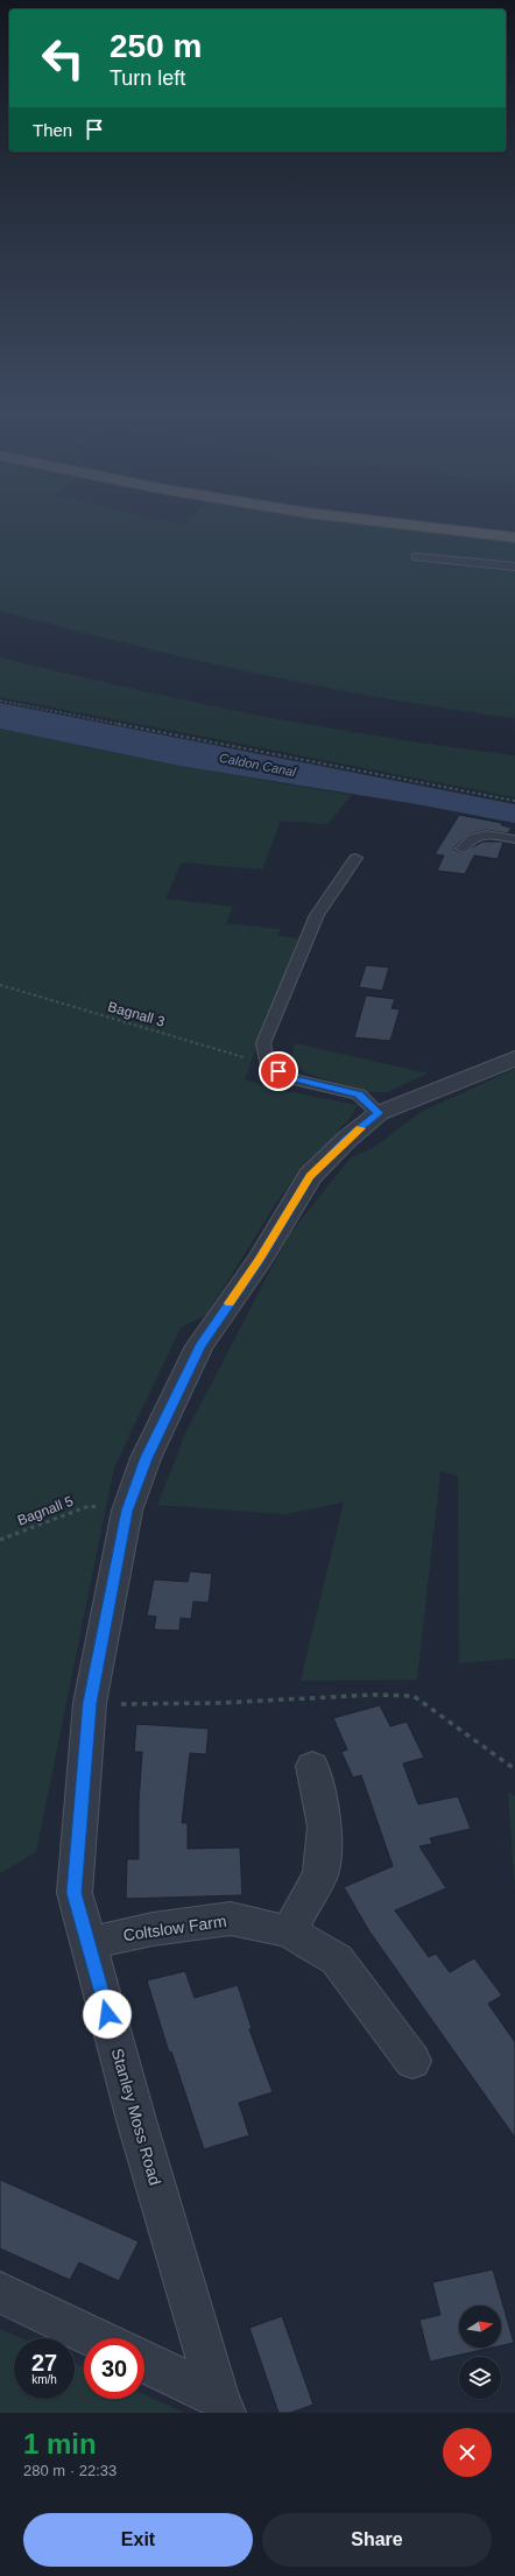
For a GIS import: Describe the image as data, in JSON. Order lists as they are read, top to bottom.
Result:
{
  "streets": {
    "street": ["Coltslow Farm", "Stanley Moss Road"],
    "path": ["Bagnall 3", "Bagnall 5"]
  },
  "crossings": [
    ["Bagnall 5", "Stanley Moss Road"],
    ["Coltslow Farm", "Stanley Moss Road"]
  ],
  "water": ["Caldon Canal"],
  "north": "right",
  "page": {
    "turn": ["250 m", "Turn left"],
    "then": "Then",
    "speed": "27 km/h",
    "limit": "30",
    "heading": ["1 min", "280 m · 22:33"],
    "buttons": ["Exit", "Share"]
  }
}
